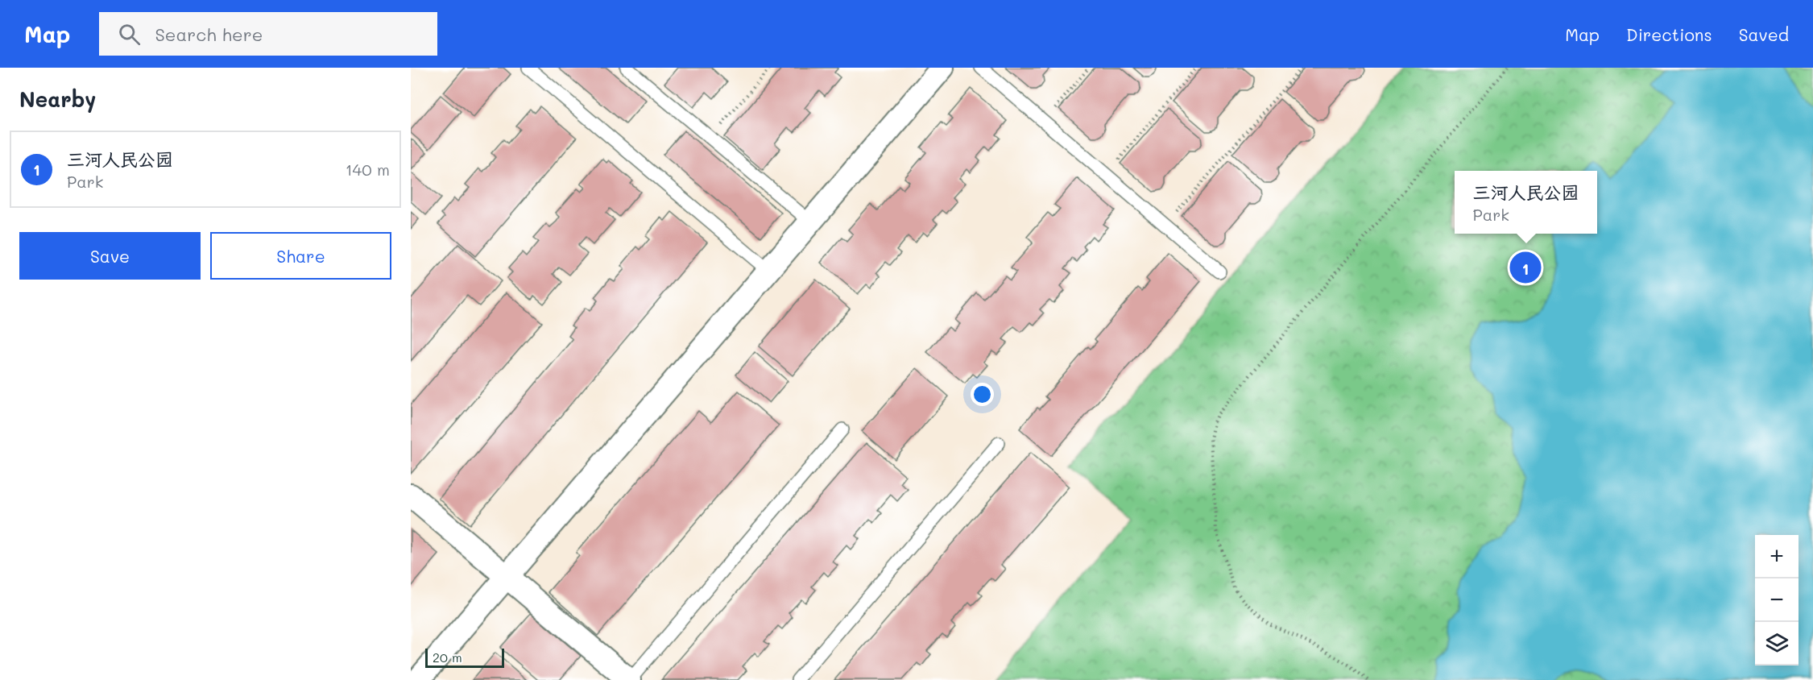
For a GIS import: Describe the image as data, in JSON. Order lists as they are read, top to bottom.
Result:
{
  "scale_bar": "20 m",
  "page": {
    "header": "Map",
    "search": "Search here",
    "nav": ["Map", "Directions", "Saved"],
    "heading": "Nearby",
    "list": [
      {
        "mark": "1",
        "name": "三河人民公园",
        "note": "Park",
        "value": "140 m"
      }
    ],
    "popup": ["三河人民公园", "Park"],
    "buttons": ["Save", "Share"],
    "pins": "1",
    "map_buttons": ["+", "−"],
    "scale": "20 m"
  }
}
